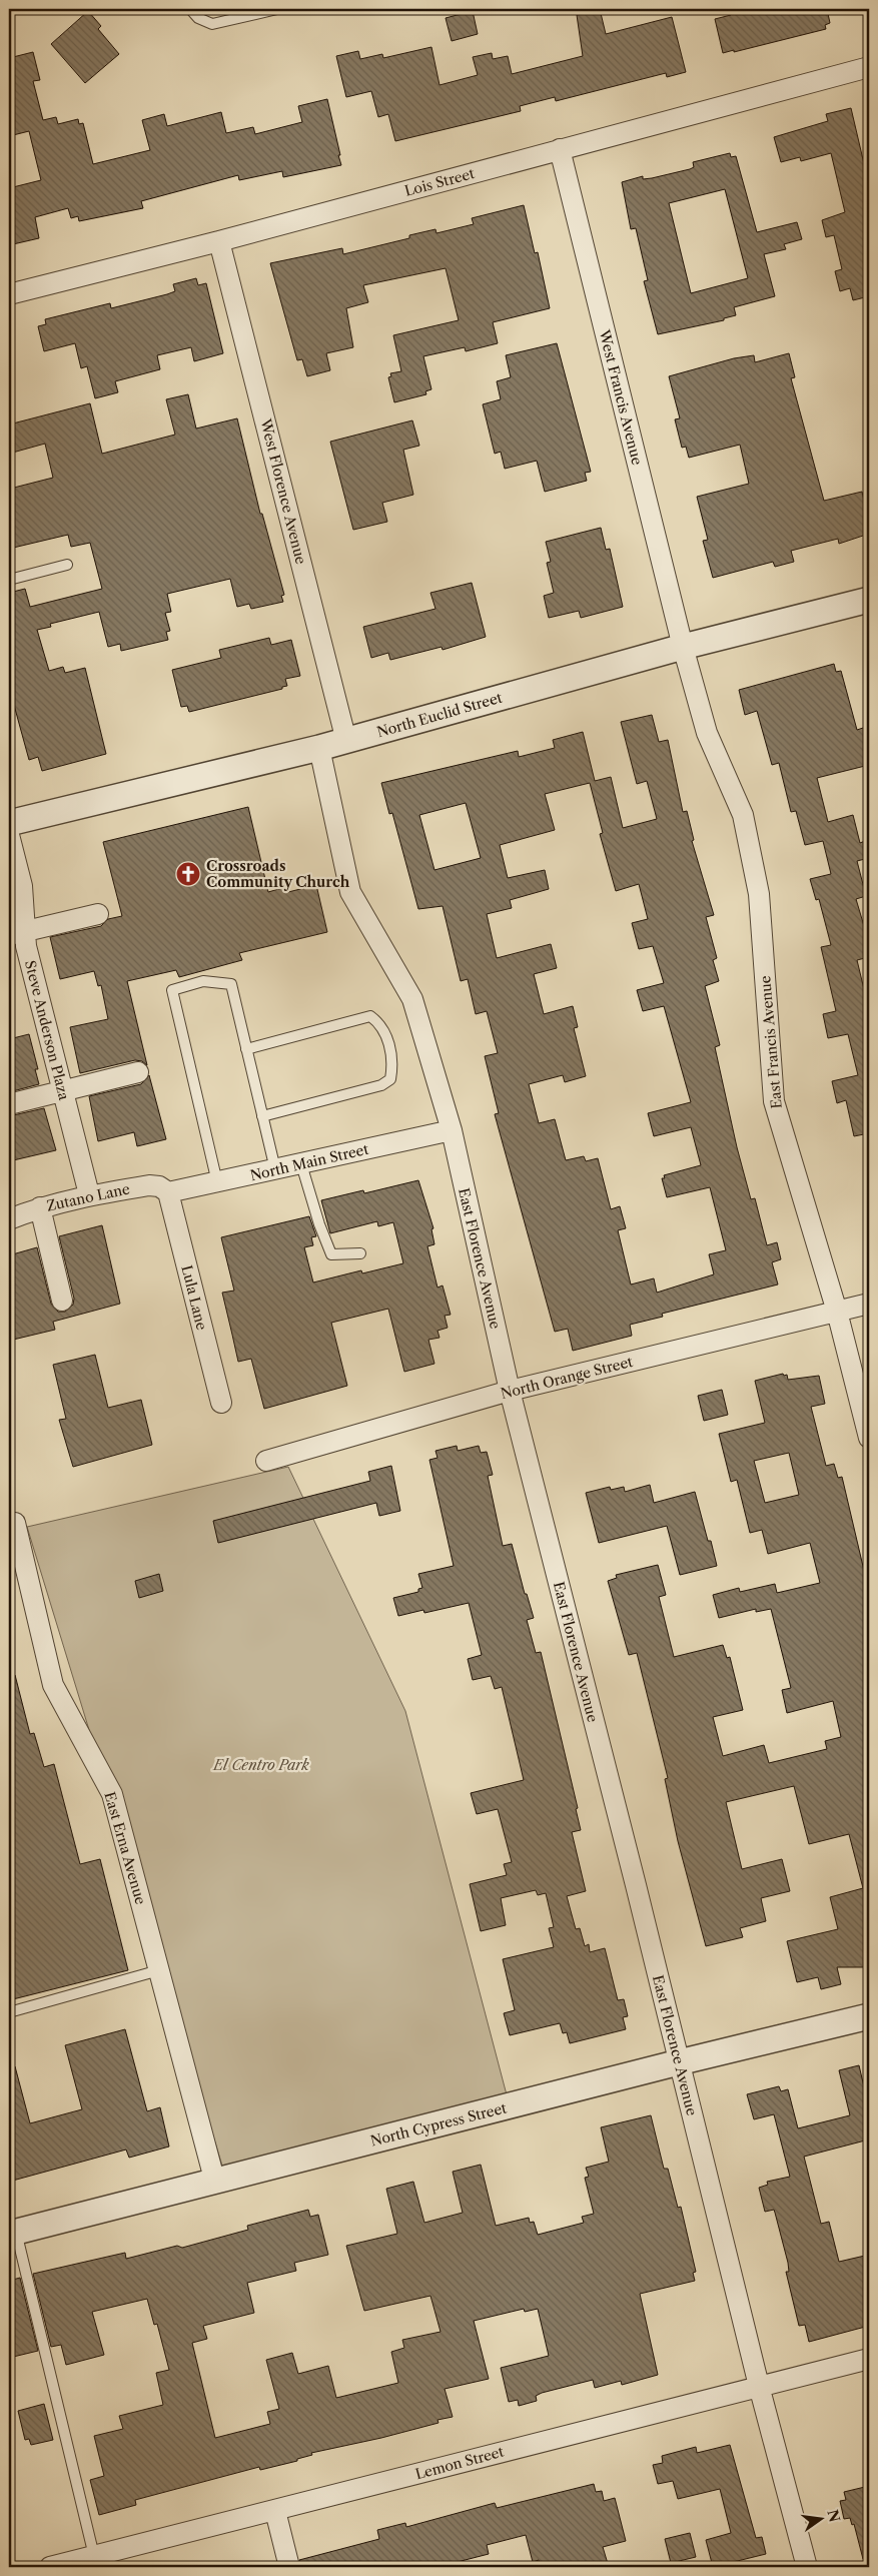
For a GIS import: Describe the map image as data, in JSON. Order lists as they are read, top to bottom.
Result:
{
  "streets": {
    "street": [
      "Lois Street",
      "West Francis Avenue",
      "West Florence Avenue",
      "North Euclid Street",
      "Steve Anderson Plaza",
      "East Francis Avenue",
      "North Main Street",
      "Zutano Lane",
      "East Florence Avenue",
      "Lula Lane",
      "North Orange Street",
      "East Erna Avenue",
      "North Cypress Street",
      "Lemon Street"
    ]
  },
  "crossings": [
    ["Lois Street", "West Francis Avenue"],
    ["Lois Street", "West Florence Avenue"],
    ["West Francis Avenue", "North Euclid Street"],
    ["West Francis Avenue", "East Francis Avenue"],
    ["West Florence Avenue", "North Euclid Street"],
    ["North Euclid Street", "East Francis Avenue"],
    ["North Euclid Street", "East Florence Avenue"],
    ["Steve Anderson Plaza", "Zutano Lane"],
    ["East Francis Avenue", "North Orange Street"],
    ["North Main Street", "Zutano Lane"],
    ["North Main Street", "East Florence Avenue"],
    ["North Main Street", "Lula Lane"],
    ["Zutano Lane", "Lula Lane"],
    ["East Florence Avenue", "North Orange Street"],
    ["East Florence Avenue", "North Cypress Street"],
    ["East Florence Avenue", "Lemon Street"],
    ["East Erna Avenue", "North Cypress Street"]
  ],
  "parks": ["El Centro Park"],
  "places": {
    "church": ["Crossroads Community Church"]
  },
  "north": "right"
}
